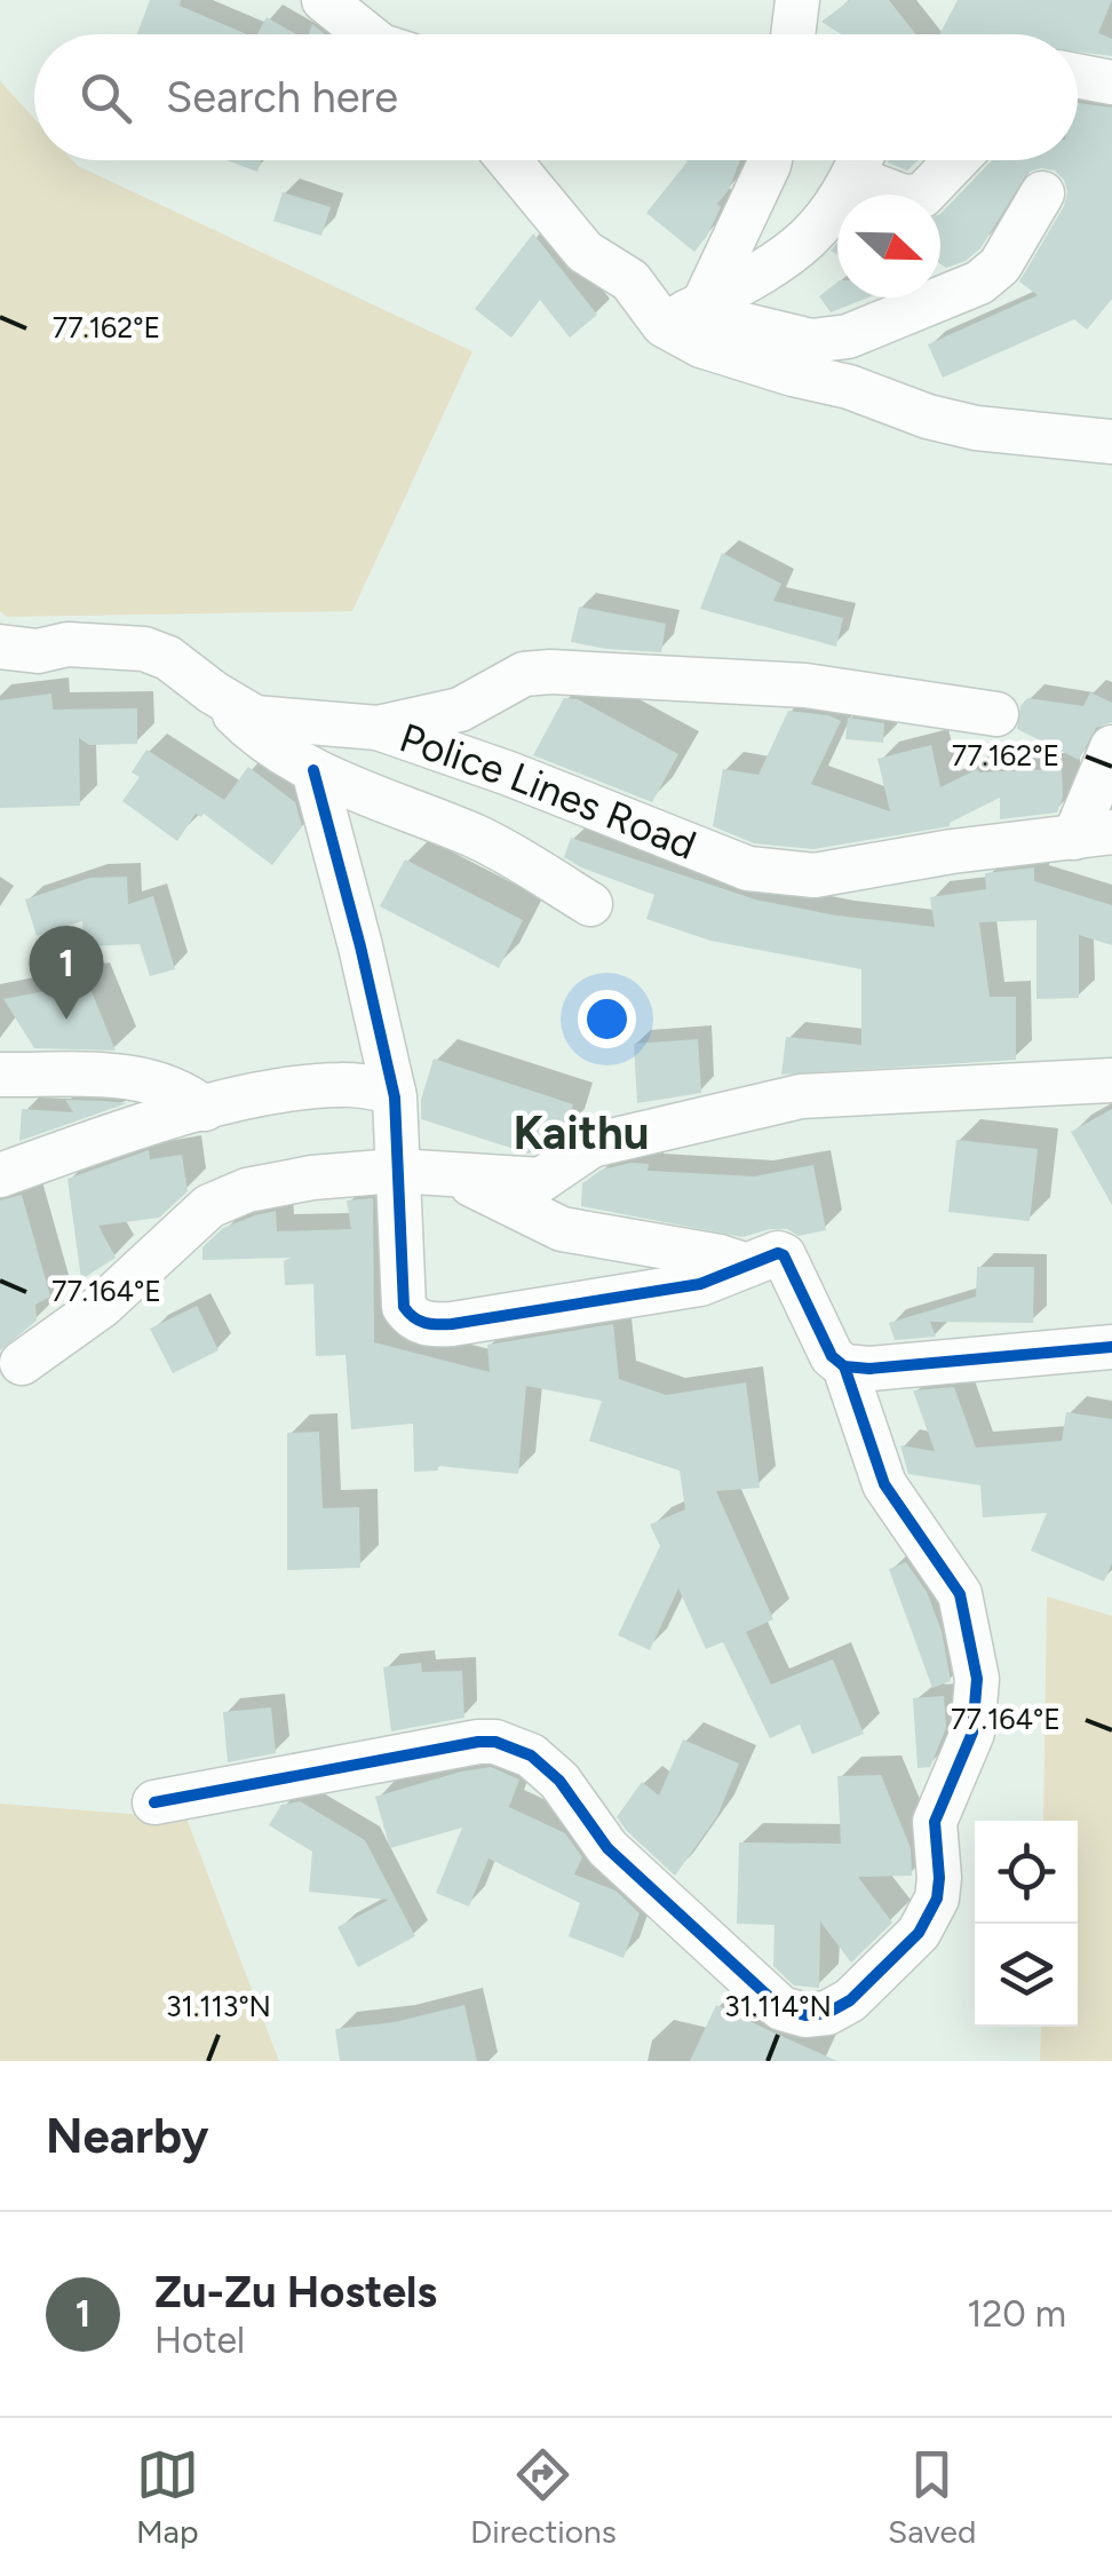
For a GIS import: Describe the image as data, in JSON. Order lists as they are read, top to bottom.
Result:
{
  "streets": {
    "street": ["Police Lines Road"]
  },
  "districts": ["Kaithu"],
  "north": "right",
  "page": {
    "search": "Search here",
    "pins": "1",
    "heading": "Nearby",
    "list": [
      {
        "mark": "1",
        "name": "Zu-Zu Hostels",
        "note": "Hotel",
        "value": "120 m"
      }
    ],
    "nav": ["Map", "Directions", "Saved"]
  },
  "coordinates": [
    "77.162°E",
    "77.164°E",
    "31.113°N",
    "31.114°N"
  ]
}
